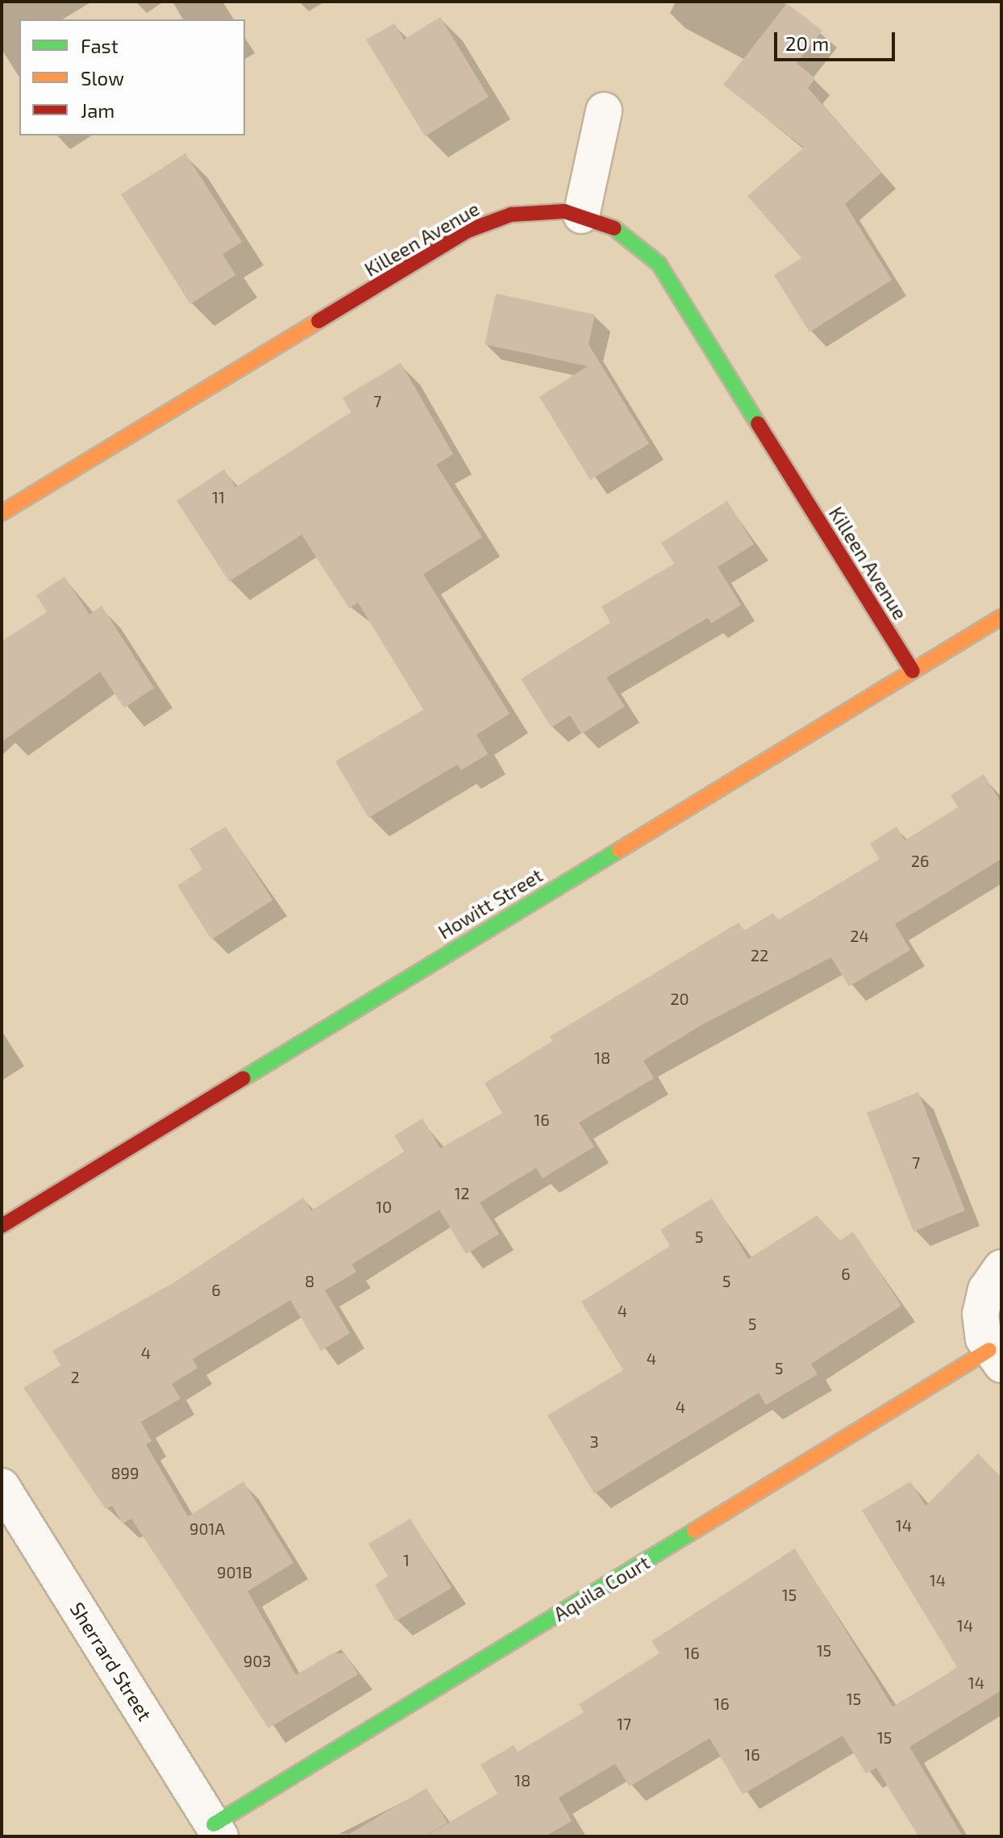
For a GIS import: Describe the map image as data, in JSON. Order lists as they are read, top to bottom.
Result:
{
  "streets": {
    "street": [
      "Killeen Avenue",
      "Howitt Street",
      "Aquila Court",
      "Sherrard Street"
    ]
  },
  "crossings": [
    ["Killeen Avenue", "Howitt Street"],
    ["Aquila Court", "Sherrard Street"]
  ],
  "house_numbers": [
    "7",
    "11",
    "26",
    "24",
    "22",
    "20",
    "18",
    "16",
    "7",
    "12",
    "10",
    "5",
    "6",
    "8",
    "5",
    "6",
    "4",
    "5",
    "4",
    "4",
    "5",
    "2",
    "4",
    "3",
    "899",
    "14",
    "901A",
    "1",
    "901B",
    "14",
    "15",
    "14",
    "15",
    "16",
    "903",
    "14",
    "15",
    "16",
    "17",
    "15",
    "16",
    "18"
  ],
  "legend": ["Fast", "Slow", "Jam"],
  "scale_bar": "20 m"
}
